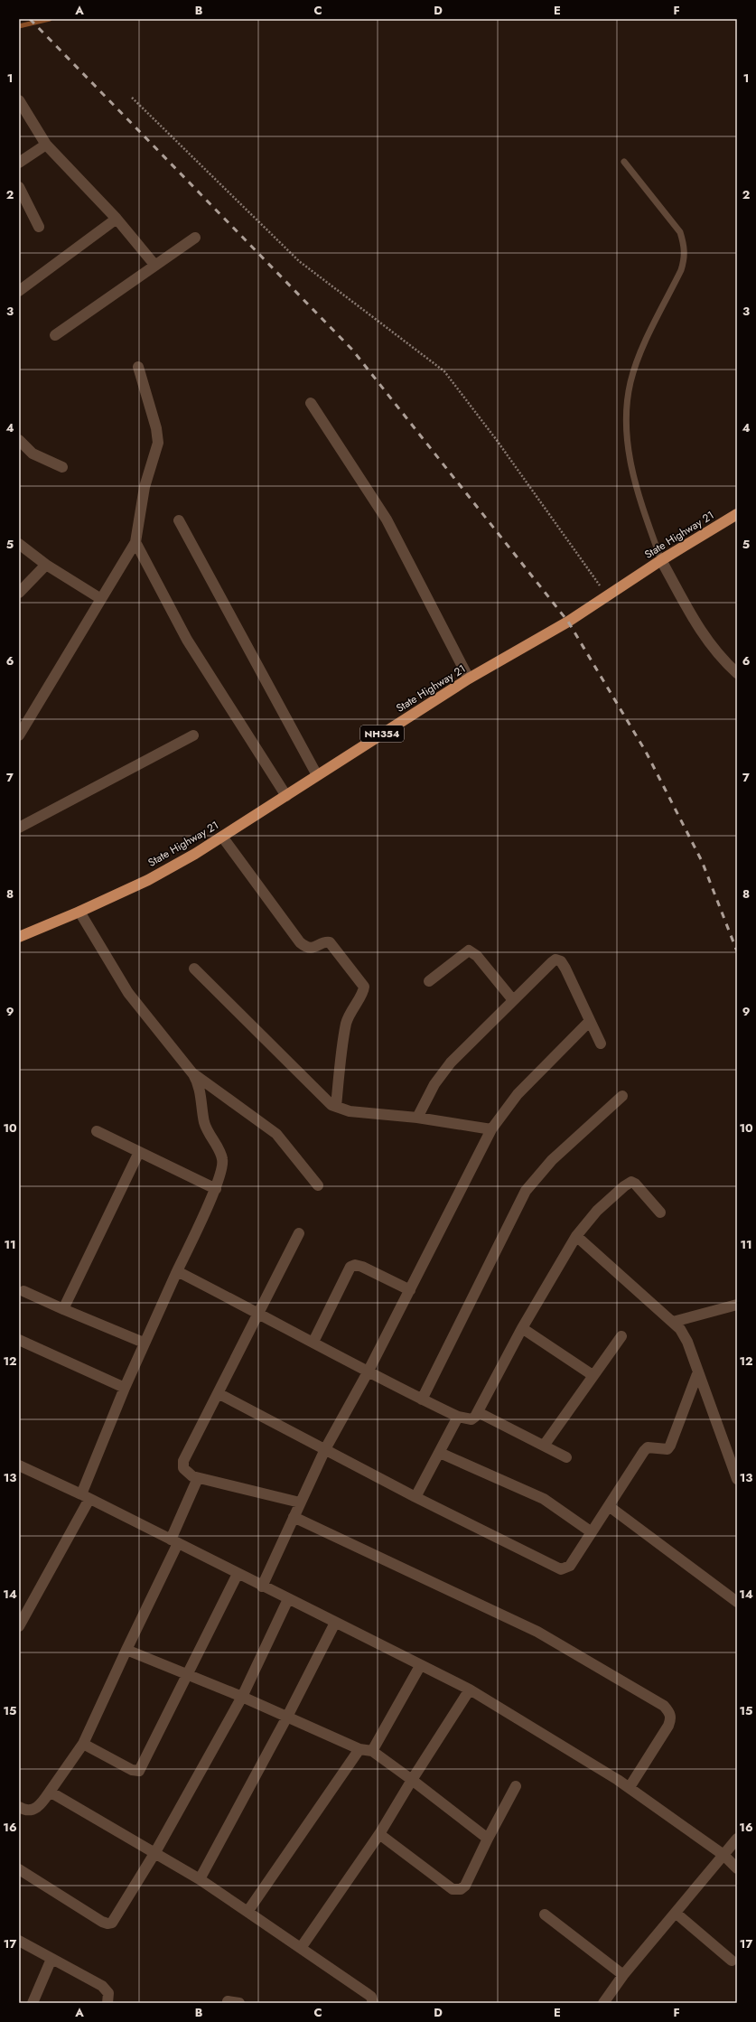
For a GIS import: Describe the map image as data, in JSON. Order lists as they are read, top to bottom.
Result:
{
  "streets": {
    "highway": ["State Highway 21", "NH354"]
  },
  "grid": {
    "columns": [
      "A",
      "B",
      "C",
      "D",
      "E",
      "F"
    ],
    "rows": [
      "1",
      "2",
      "3",
      "4",
      "5",
      "6",
      "7",
      "8",
      "9",
      "10",
      "11",
      "12",
      "13",
      "14",
      "15",
      "16",
      "17"
    ]
  }
}
